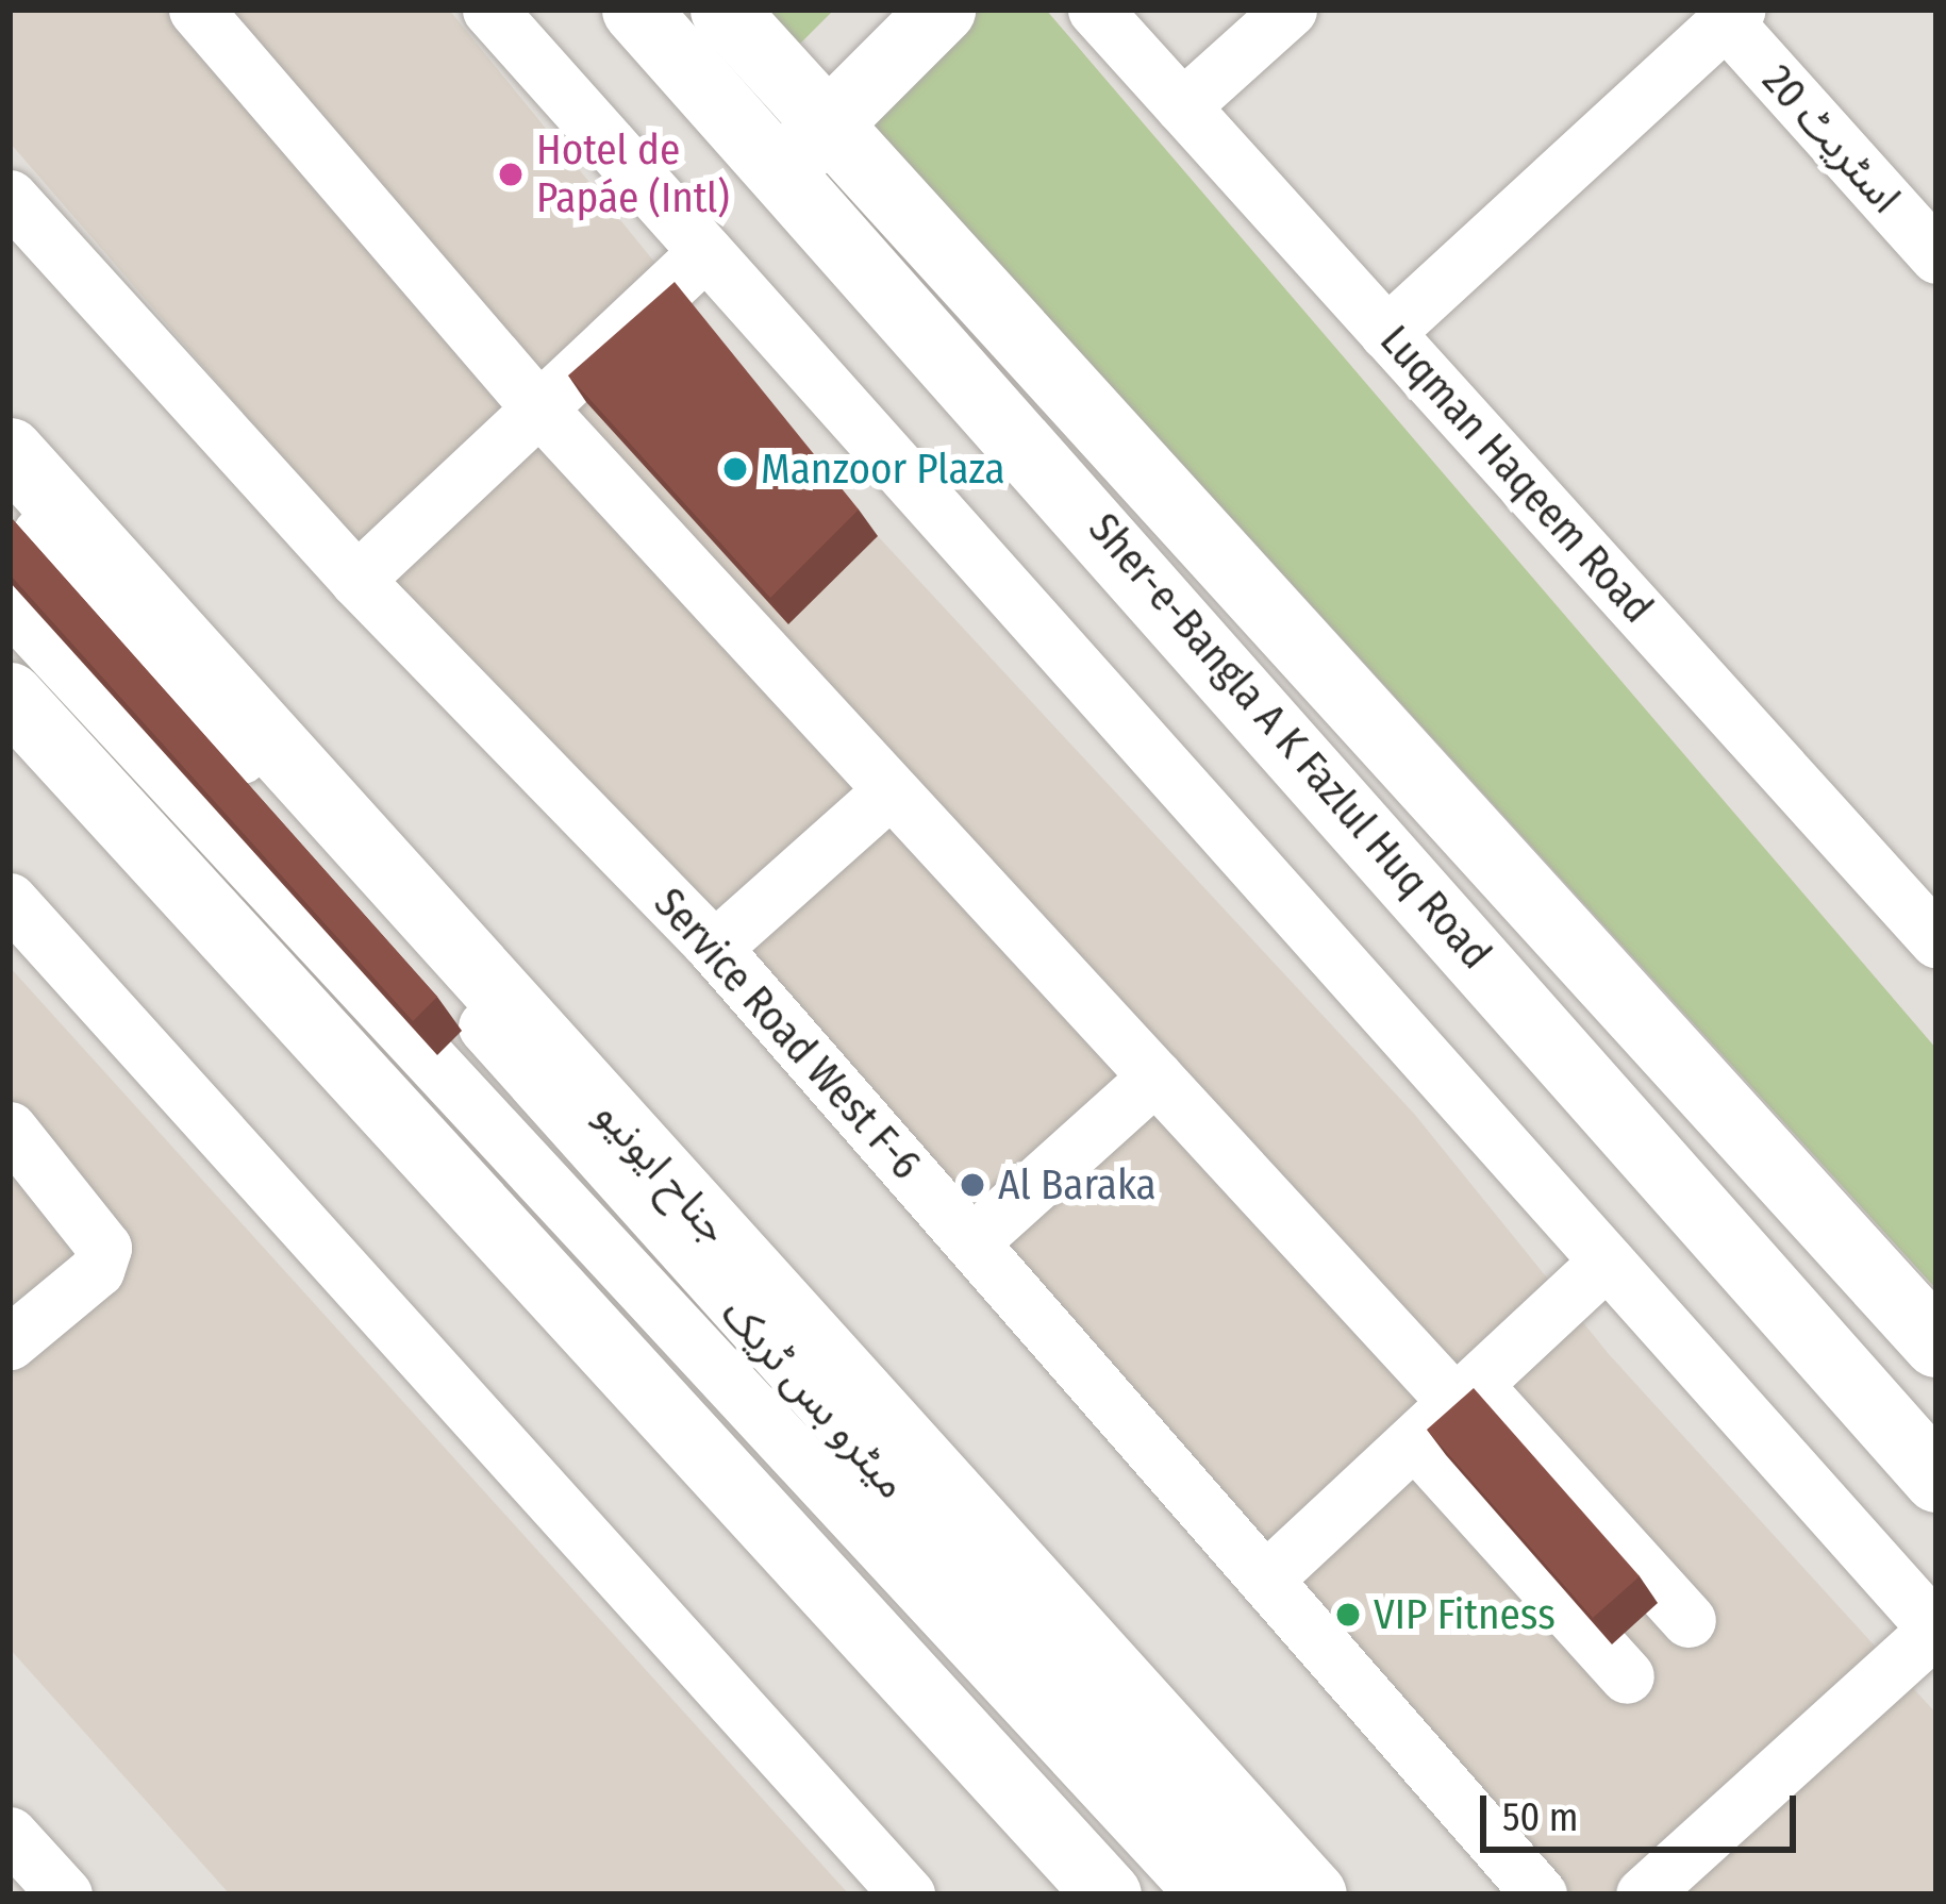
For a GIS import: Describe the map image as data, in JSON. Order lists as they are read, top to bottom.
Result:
{
  "streets": {
    "main road": ["Sher-e-Bangla A K Fazlul Huq Road", "جناح ایونیو"],
    "street": [
      "اسٹریٹ 20",
      "Luqman Haqeem Road",
      "Service Road West F-6",
      "میٹرو بس ٹریک"
    ]
  },
  "places": [
    "Hotel de Papáe (Intl)",
    "Manzoor Plaza",
    "Al Baraka",
    "VIP Fitness"
  ],
  "scale_bar": "50 m"
}
